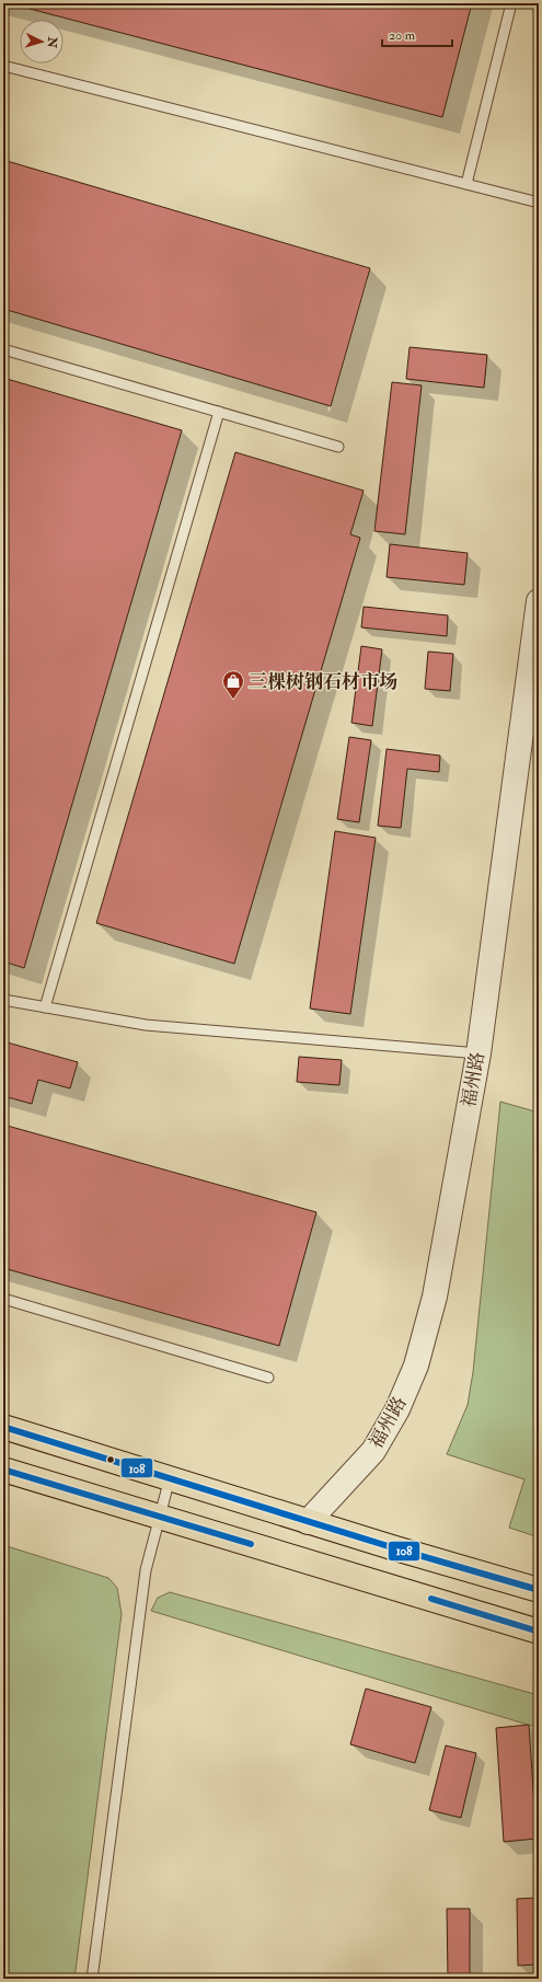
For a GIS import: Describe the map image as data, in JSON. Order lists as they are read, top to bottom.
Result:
{
  "streets": {
    "street": ["福州路"]
  },
  "places": {
    "shop": ["三棵树钢石材市场"]
  },
  "lines": ["transit line 108"],
  "scale_bar": "20 m",
  "north": "right"
}
